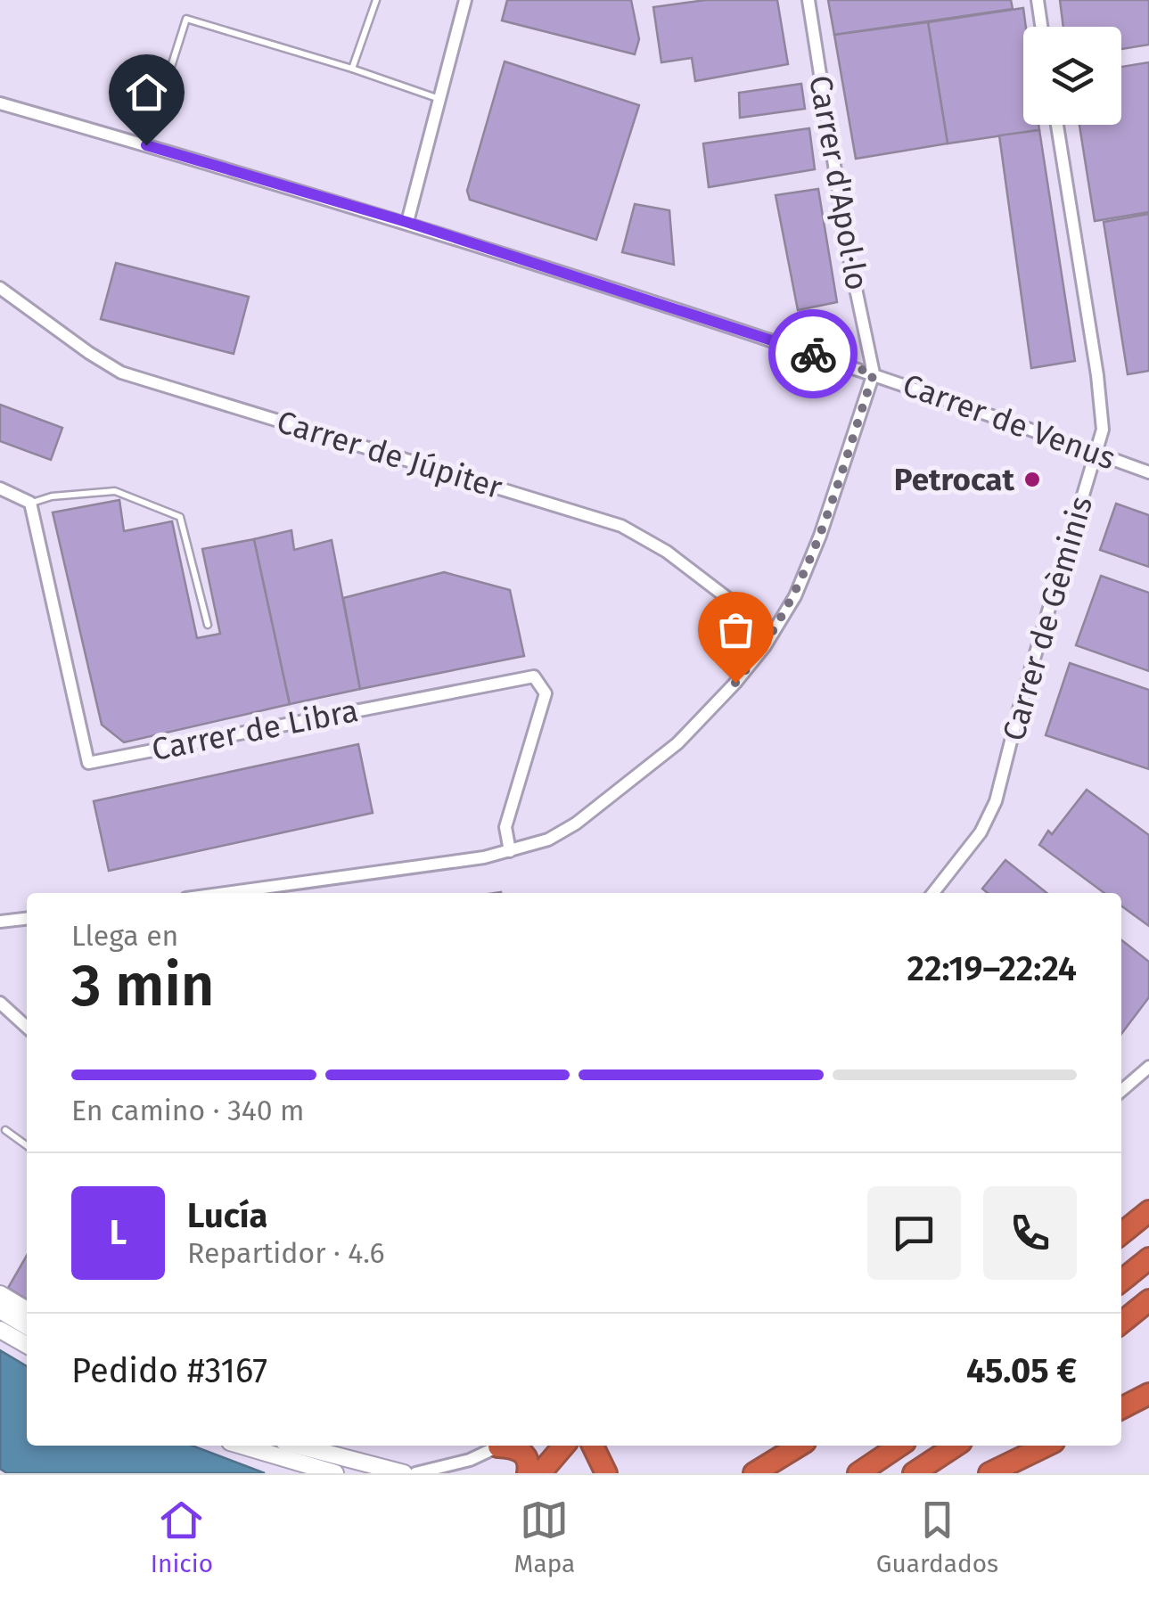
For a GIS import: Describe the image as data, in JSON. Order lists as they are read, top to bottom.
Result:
{
  "streets": {
    "street": [
      "Carrer d'Apol·lo",
      "Carrer de Venus",
      "Carrer de Júpiter",
      "Carrer de Gèminis",
      "Carrer de Libra"
    ]
  },
  "crossings": [
    ["Carrer d'Apol·lo", "Carrer de Venus"],
    ["Carrer de Venus", "Carrer de Gèminis"]
  ],
  "places": ["Petrocat"],
  "page": {
    "heading": ["3 min", "Llega en", "22:19–22:24"],
    "panel": [
      "Lucía",
      "Repartidor · 4.6",
      "Pedido #3167",
      "45.05 €"
    ],
    "bar": "En camino · 340 m",
    "round": "L",
    "tabs": ["Inicio", "Mapa", "Guardados"]
  }
}
